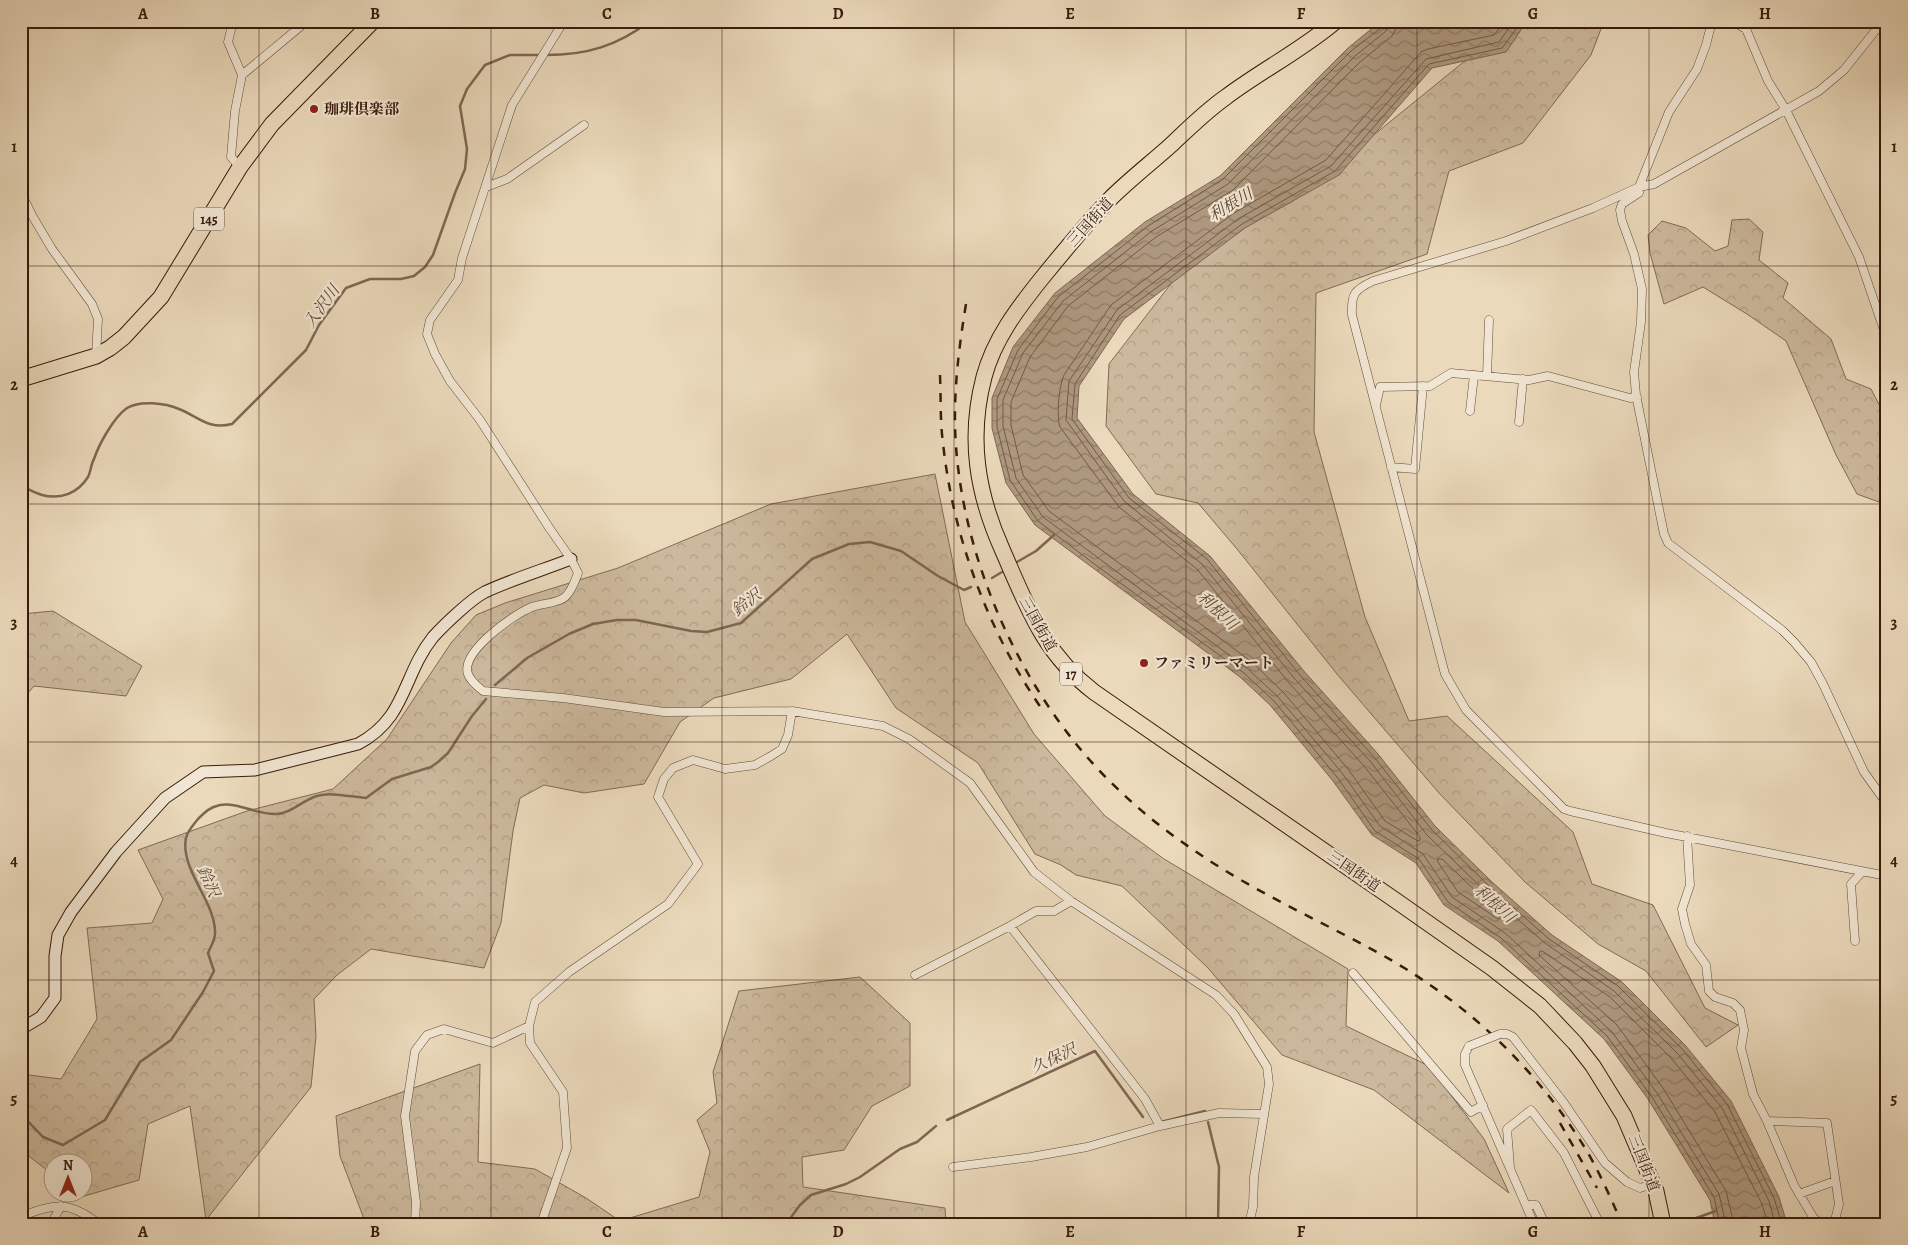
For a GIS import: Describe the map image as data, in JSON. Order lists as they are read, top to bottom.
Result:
{
  "streets": {
    "highway": ["145", "三国街道", "17"]
  },
  "water": [
    "利根川",
    "入沢川",
    "鈴沢",
    "久保沢"
  ],
  "places": ["珈琲倶楽部", "ファミリーマート"],
  "north": "top",
  "grid": {
    "columns": [
      "A",
      "B",
      "C",
      "D",
      "E",
      "F",
      "G",
      "H"
    ],
    "rows": [
      "1",
      "2",
      "3",
      "4",
      "5"
    ]
  }
}
